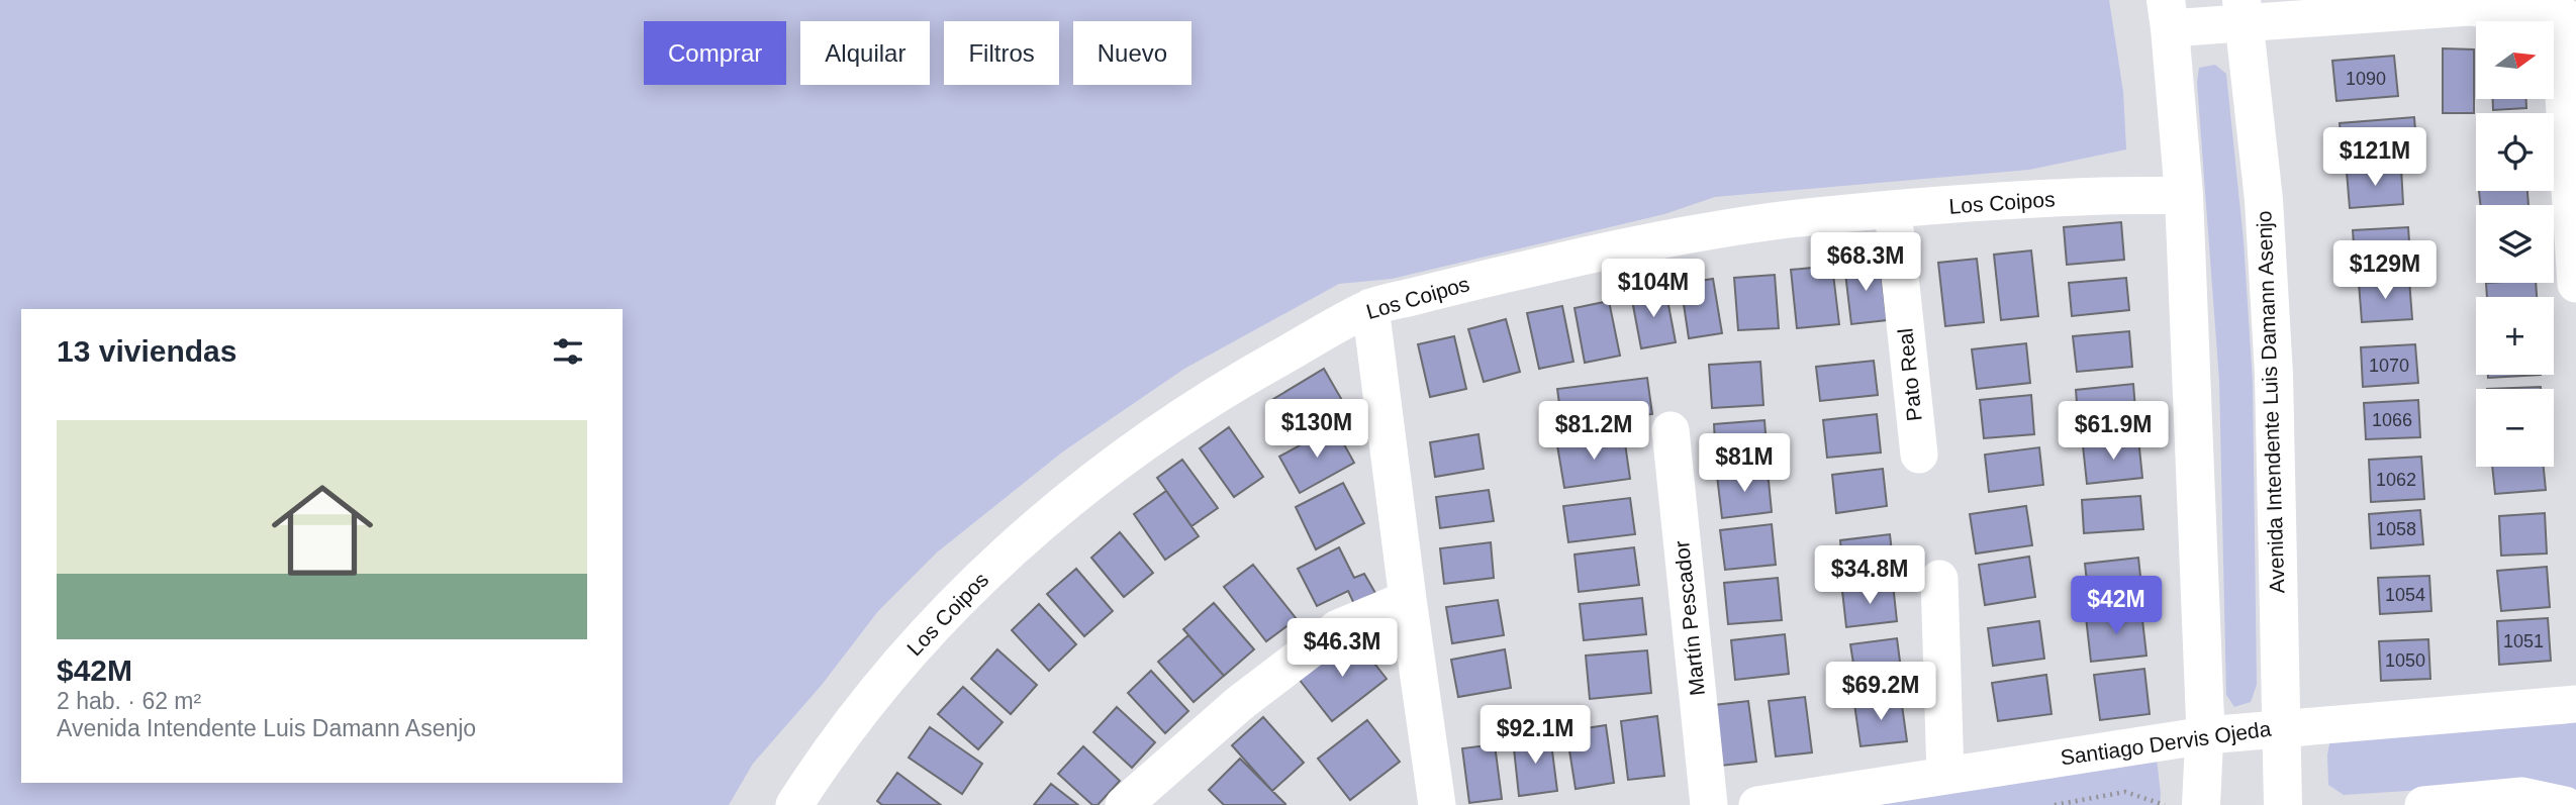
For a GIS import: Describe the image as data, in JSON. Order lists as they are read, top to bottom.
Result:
{
  "streets": {
    "main road": ["Avenida Intendente Luis Damann Asenjo"],
    "street": [
      "Los Coipos",
      "Pato Real",
      "Martín Pescador",
      "Santiago Dervis Ojeda"
    ]
  },
  "crossings": [
    ["Los Coipos", "Pato Real"],
    ["Avenida Intendente Luis Damann Asenjo", "Santiago Dervis Ojeda"]
  ],
  "house_numbers": [
    "1090",
    "1070",
    "1066",
    "1062",
    "1058",
    "1054",
    "1051",
    "1050"
  ],
  "north": "right",
  "page": {
    "map_buttons": ["+", "−"],
    "chip": [
      "Comprar",
      "Alquilar",
      "Filtros",
      "Nuevo"
    ],
    "price": [
      "$121M",
      "$68.3M",
      "$129M",
      "$104M",
      "$130M",
      "$81.2M",
      "$61.9M",
      "$81M",
      "$34.8M",
      "$42M",
      "$46.3M",
      "$69.2M",
      "$92.1M"
    ],
    "heading": "13 viviendas",
    "list": [
      {
        "name": "$42M",
        "note": "2 hab. · 62 m² · Avenida Intendente Luis Damann Asenjo"
      }
    ]
  }
}
